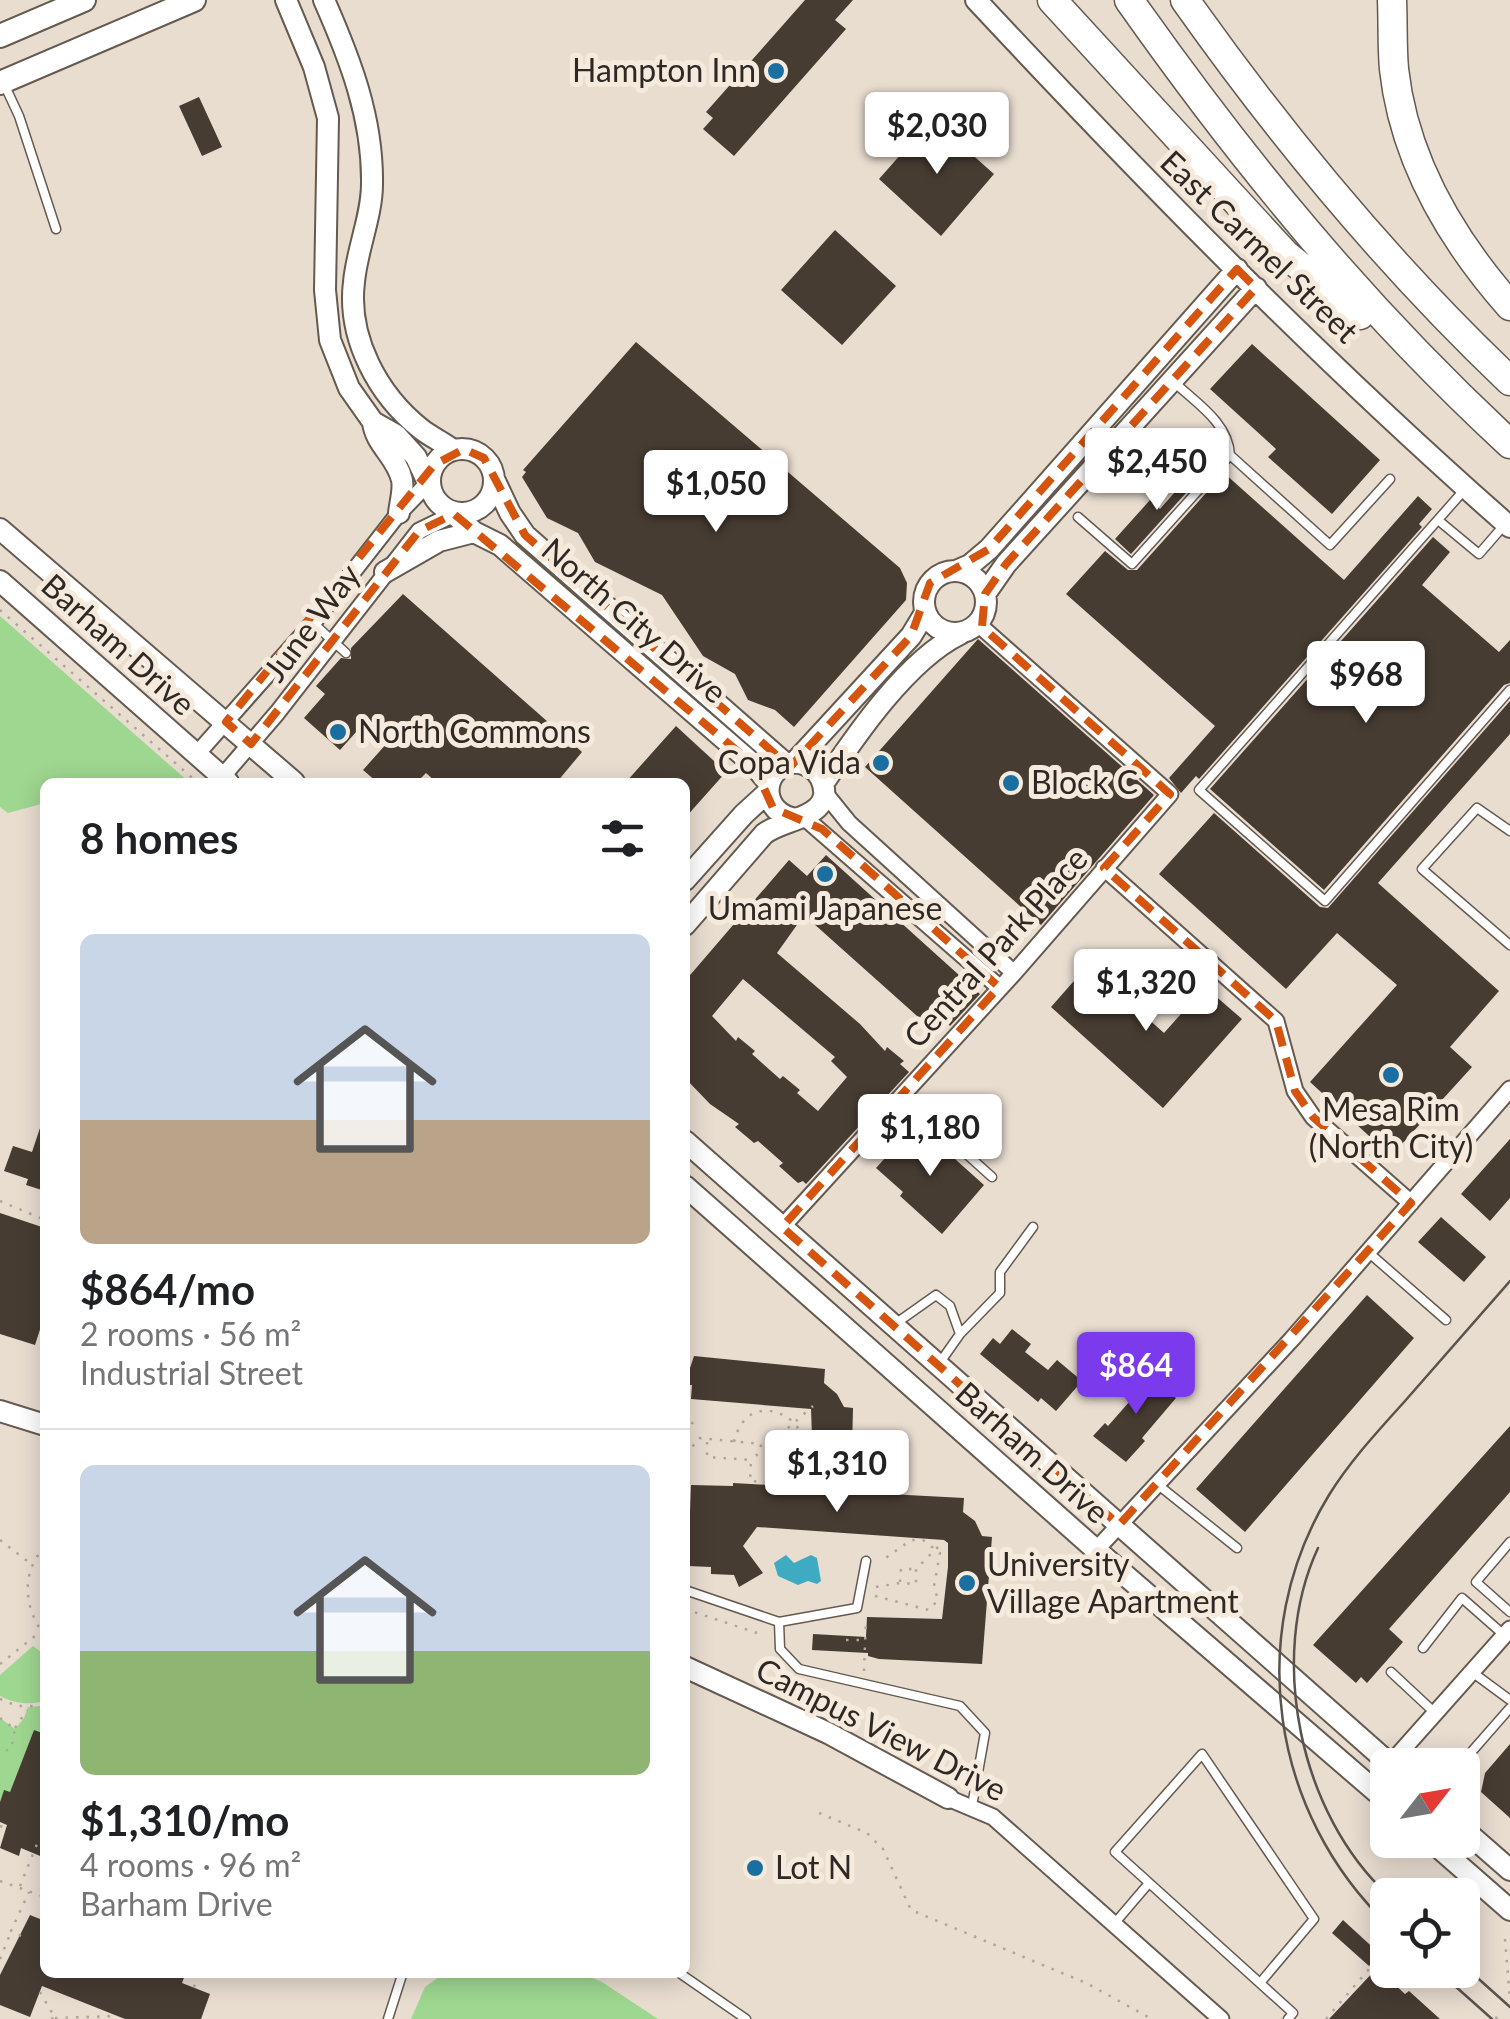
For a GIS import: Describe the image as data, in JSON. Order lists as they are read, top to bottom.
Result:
{
  "streets": {
    "street": [
      "East Carmel Street",
      "North City Drive",
      "June Way",
      "Barham Drive",
      "Central Park Place",
      "Campus View Drive"
    ]
  },
  "crossings": [
    ["North City Drive", "June Way"],
    ["June Way", "Barham Drive"],
    ["Barham Drive", "Central Park Place"]
  ],
  "places": [
    "Hampton Inn",
    "North Commons",
    "Copa Vida",
    "Block C",
    "Umami Japanese",
    "Mesa Rim (North City)",
    "University Village Apartment",
    "Lot N"
  ],
  "north": "top right",
  "page": {
    "price": [
      "$2,030",
      "$2,450",
      "$1,050",
      "$968",
      "$1,320",
      "$1,180",
      "$864",
      "$1,310"
    ],
    "heading": "8 homes",
    "list": [
      {
        "name": "$864/mo",
        "note": "2 rooms · 56 m² · Industrial Street"
      },
      {
        "name": "$1,310/mo",
        "note": "4 rooms · 96 m² · Barham Drive"
      }
    ]
  }
}
